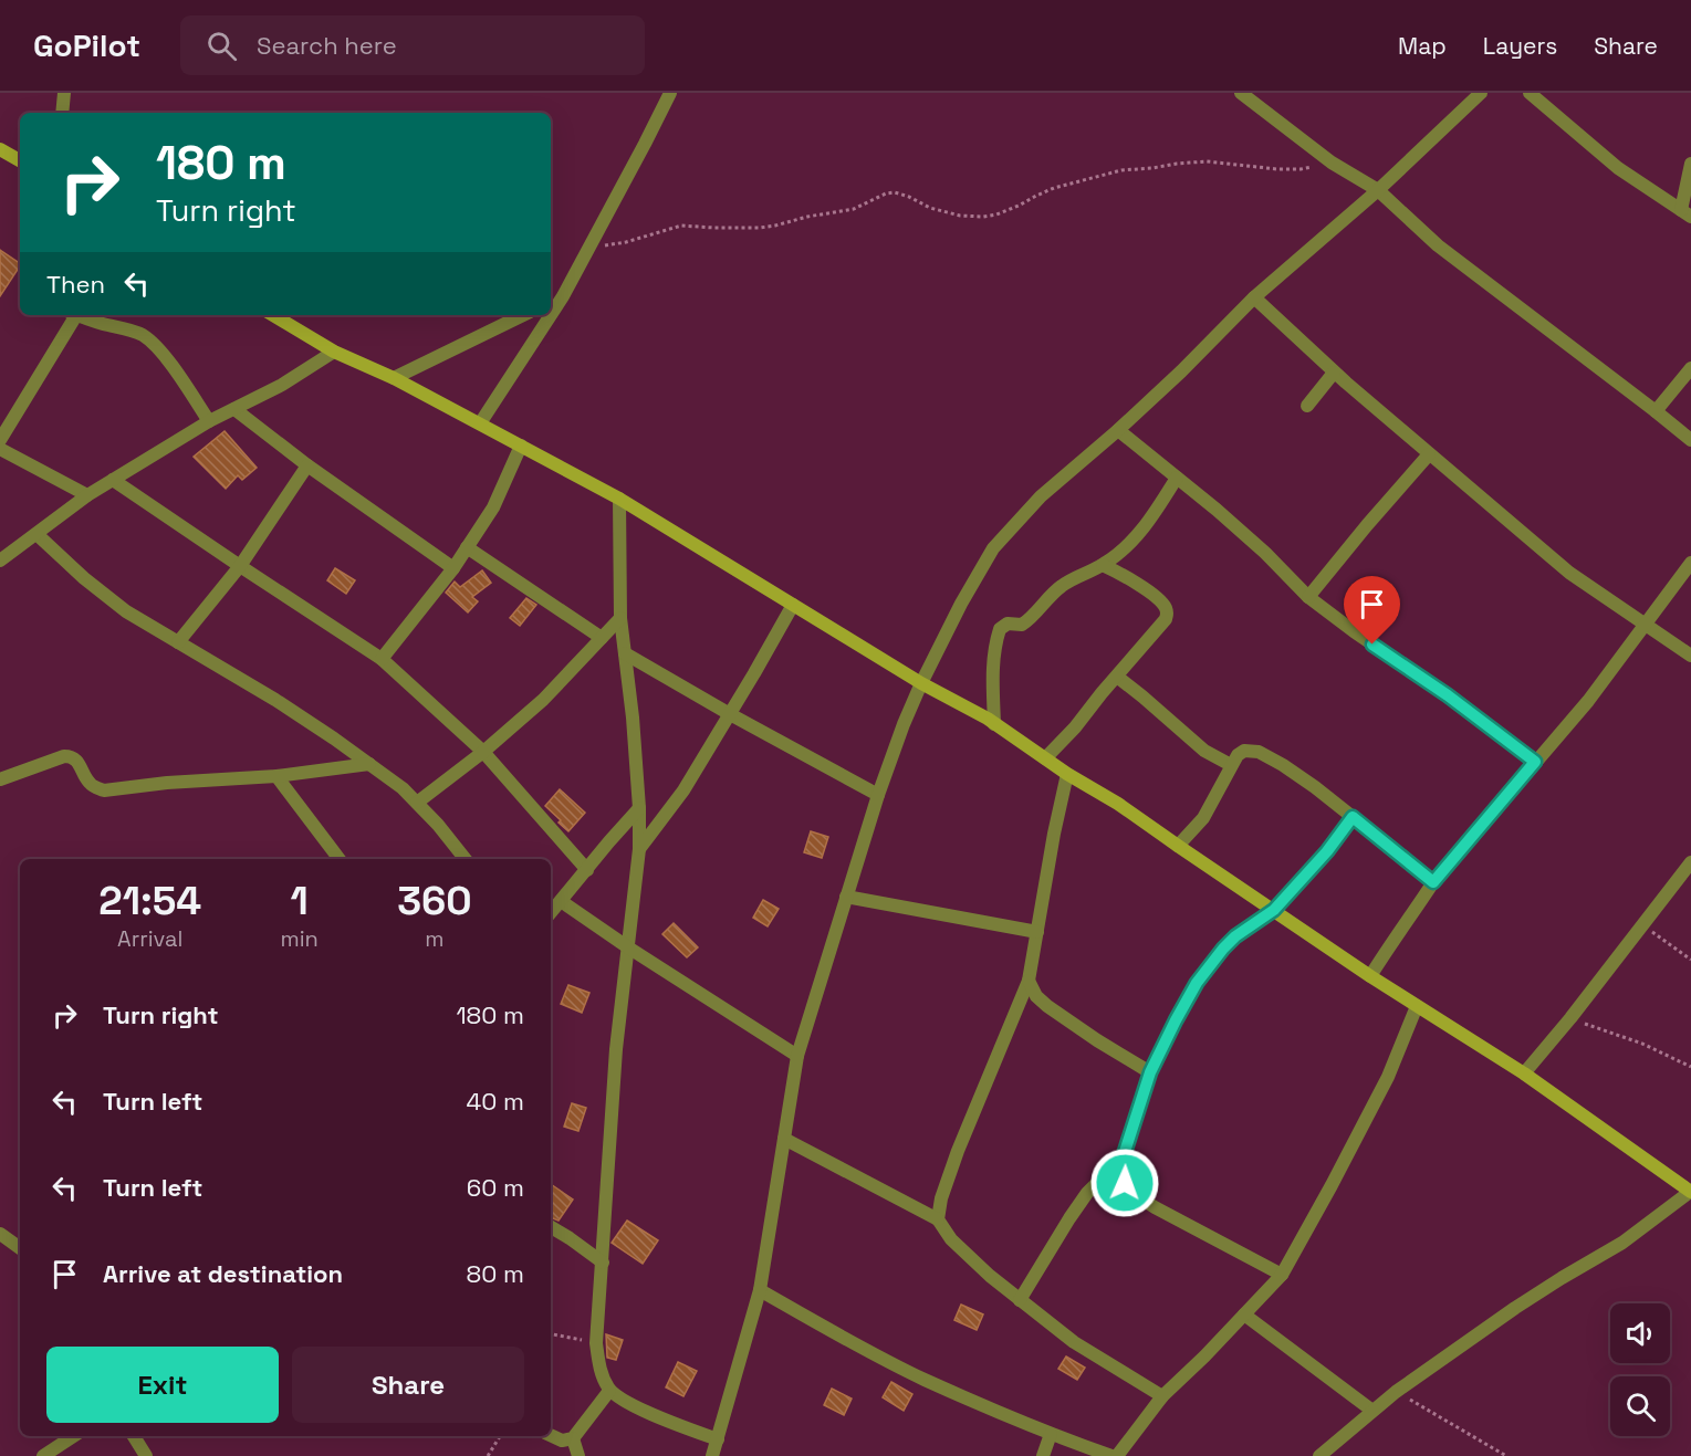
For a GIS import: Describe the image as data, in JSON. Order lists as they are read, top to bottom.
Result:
{
  "page": {
    "header": "GoPilot",
    "search": "Search here",
    "nav": ["Map", "Layers", "Share"],
    "turn": ["180 m", "Turn right"],
    "then": "Then",
    "eta": [
      "21:54",
      "Arrival",
      "1",
      "min",
      "360",
      "m"
    ],
    "list": [
      {
        "name": "Turn right",
        "value": "180 m"
      },
      {
        "name": "Turn left",
        "value": "40 m"
      },
      {
        "name": "Turn left",
        "value": "60 m"
      },
      {
        "name": "Arrive at destination",
        "value": "80 m"
      }
    ],
    "buttons": ["Exit", "Share"]
  }
}
